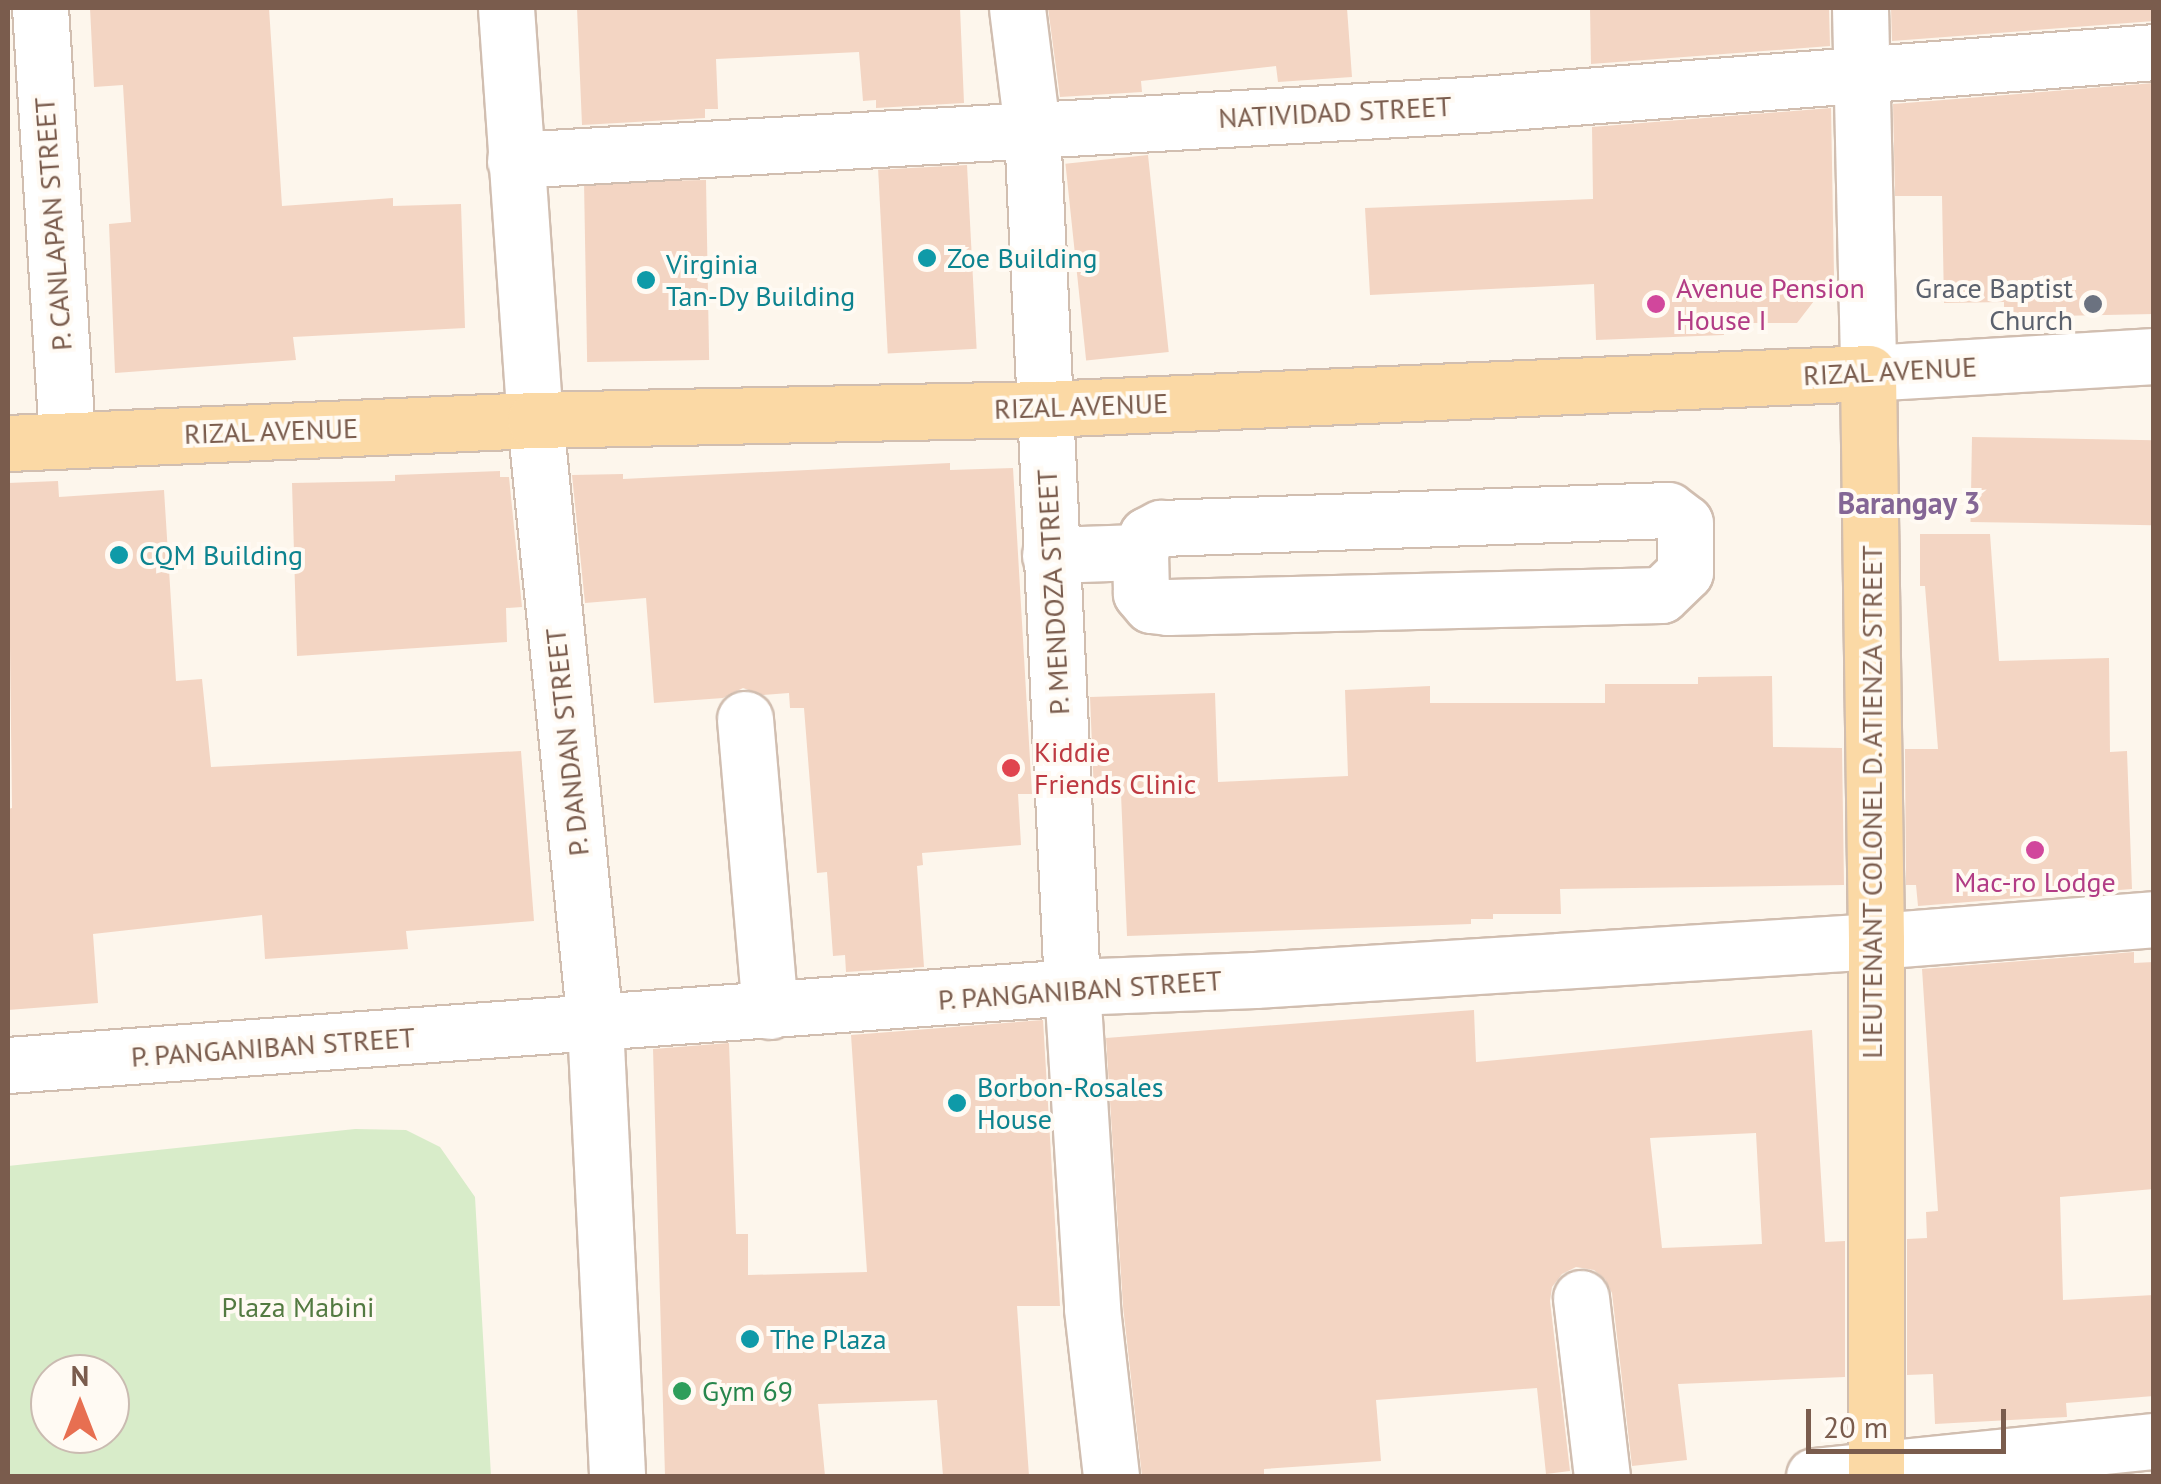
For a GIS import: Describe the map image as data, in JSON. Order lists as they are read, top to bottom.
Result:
{
  "streets": {
    "main road": ["RIZAL AVENUE", "LIEUTENANT COLONEL D. ATIENZA STREET"],
    "street": [
      "NATIVIDAD STREET",
      "P. CANLAPAN STREET",
      "P. MENDOZA STREET",
      "P. DANDAN STREET",
      "P. PANGANIBAN STREET"
    ]
  },
  "crossings": [
    ["NATIVIDAD STREET", "P. MENDOZA STREET"],
    ["NATIVIDAD STREET", "P. DANDAN STREET"],
    ["NATIVIDAD STREET", "LIEUTENANT COLONEL D. ATIENZA STREET"],
    ["P. CANLAPAN STREET", "RIZAL AVENUE"],
    ["RIZAL AVENUE", "P. MENDOZA STREET"],
    ["RIZAL AVENUE", "P. DANDAN STREET"],
    ["RIZAL AVENUE", "LIEUTENANT COLONEL D. ATIENZA STREET"],
    ["P. MENDOZA STREET", "P. PANGANIBAN STREET"],
    ["P. DANDAN STREET", "P. PANGANIBAN STREET"],
    ["LIEUTENANT COLONEL D. ATIENZA STREET", "P. PANGANIBAN STREET"]
  ],
  "districts": ["Barangay 3"],
  "parks": ["Plaza Mabini"],
  "places": [
    "Zoe Building",
    "Virginia Tan-Dy Building",
    "Avenue Pension House I",
    "Grace Baptist Church",
    "CQM Building",
    "Kiddie Friends Clinic",
    "Mac-ro Lodge",
    "Borbon-Rosales House",
    "The Plaza",
    "Gym 69"
  ],
  "scale_bar": "20 m",
  "north": "top"
}
